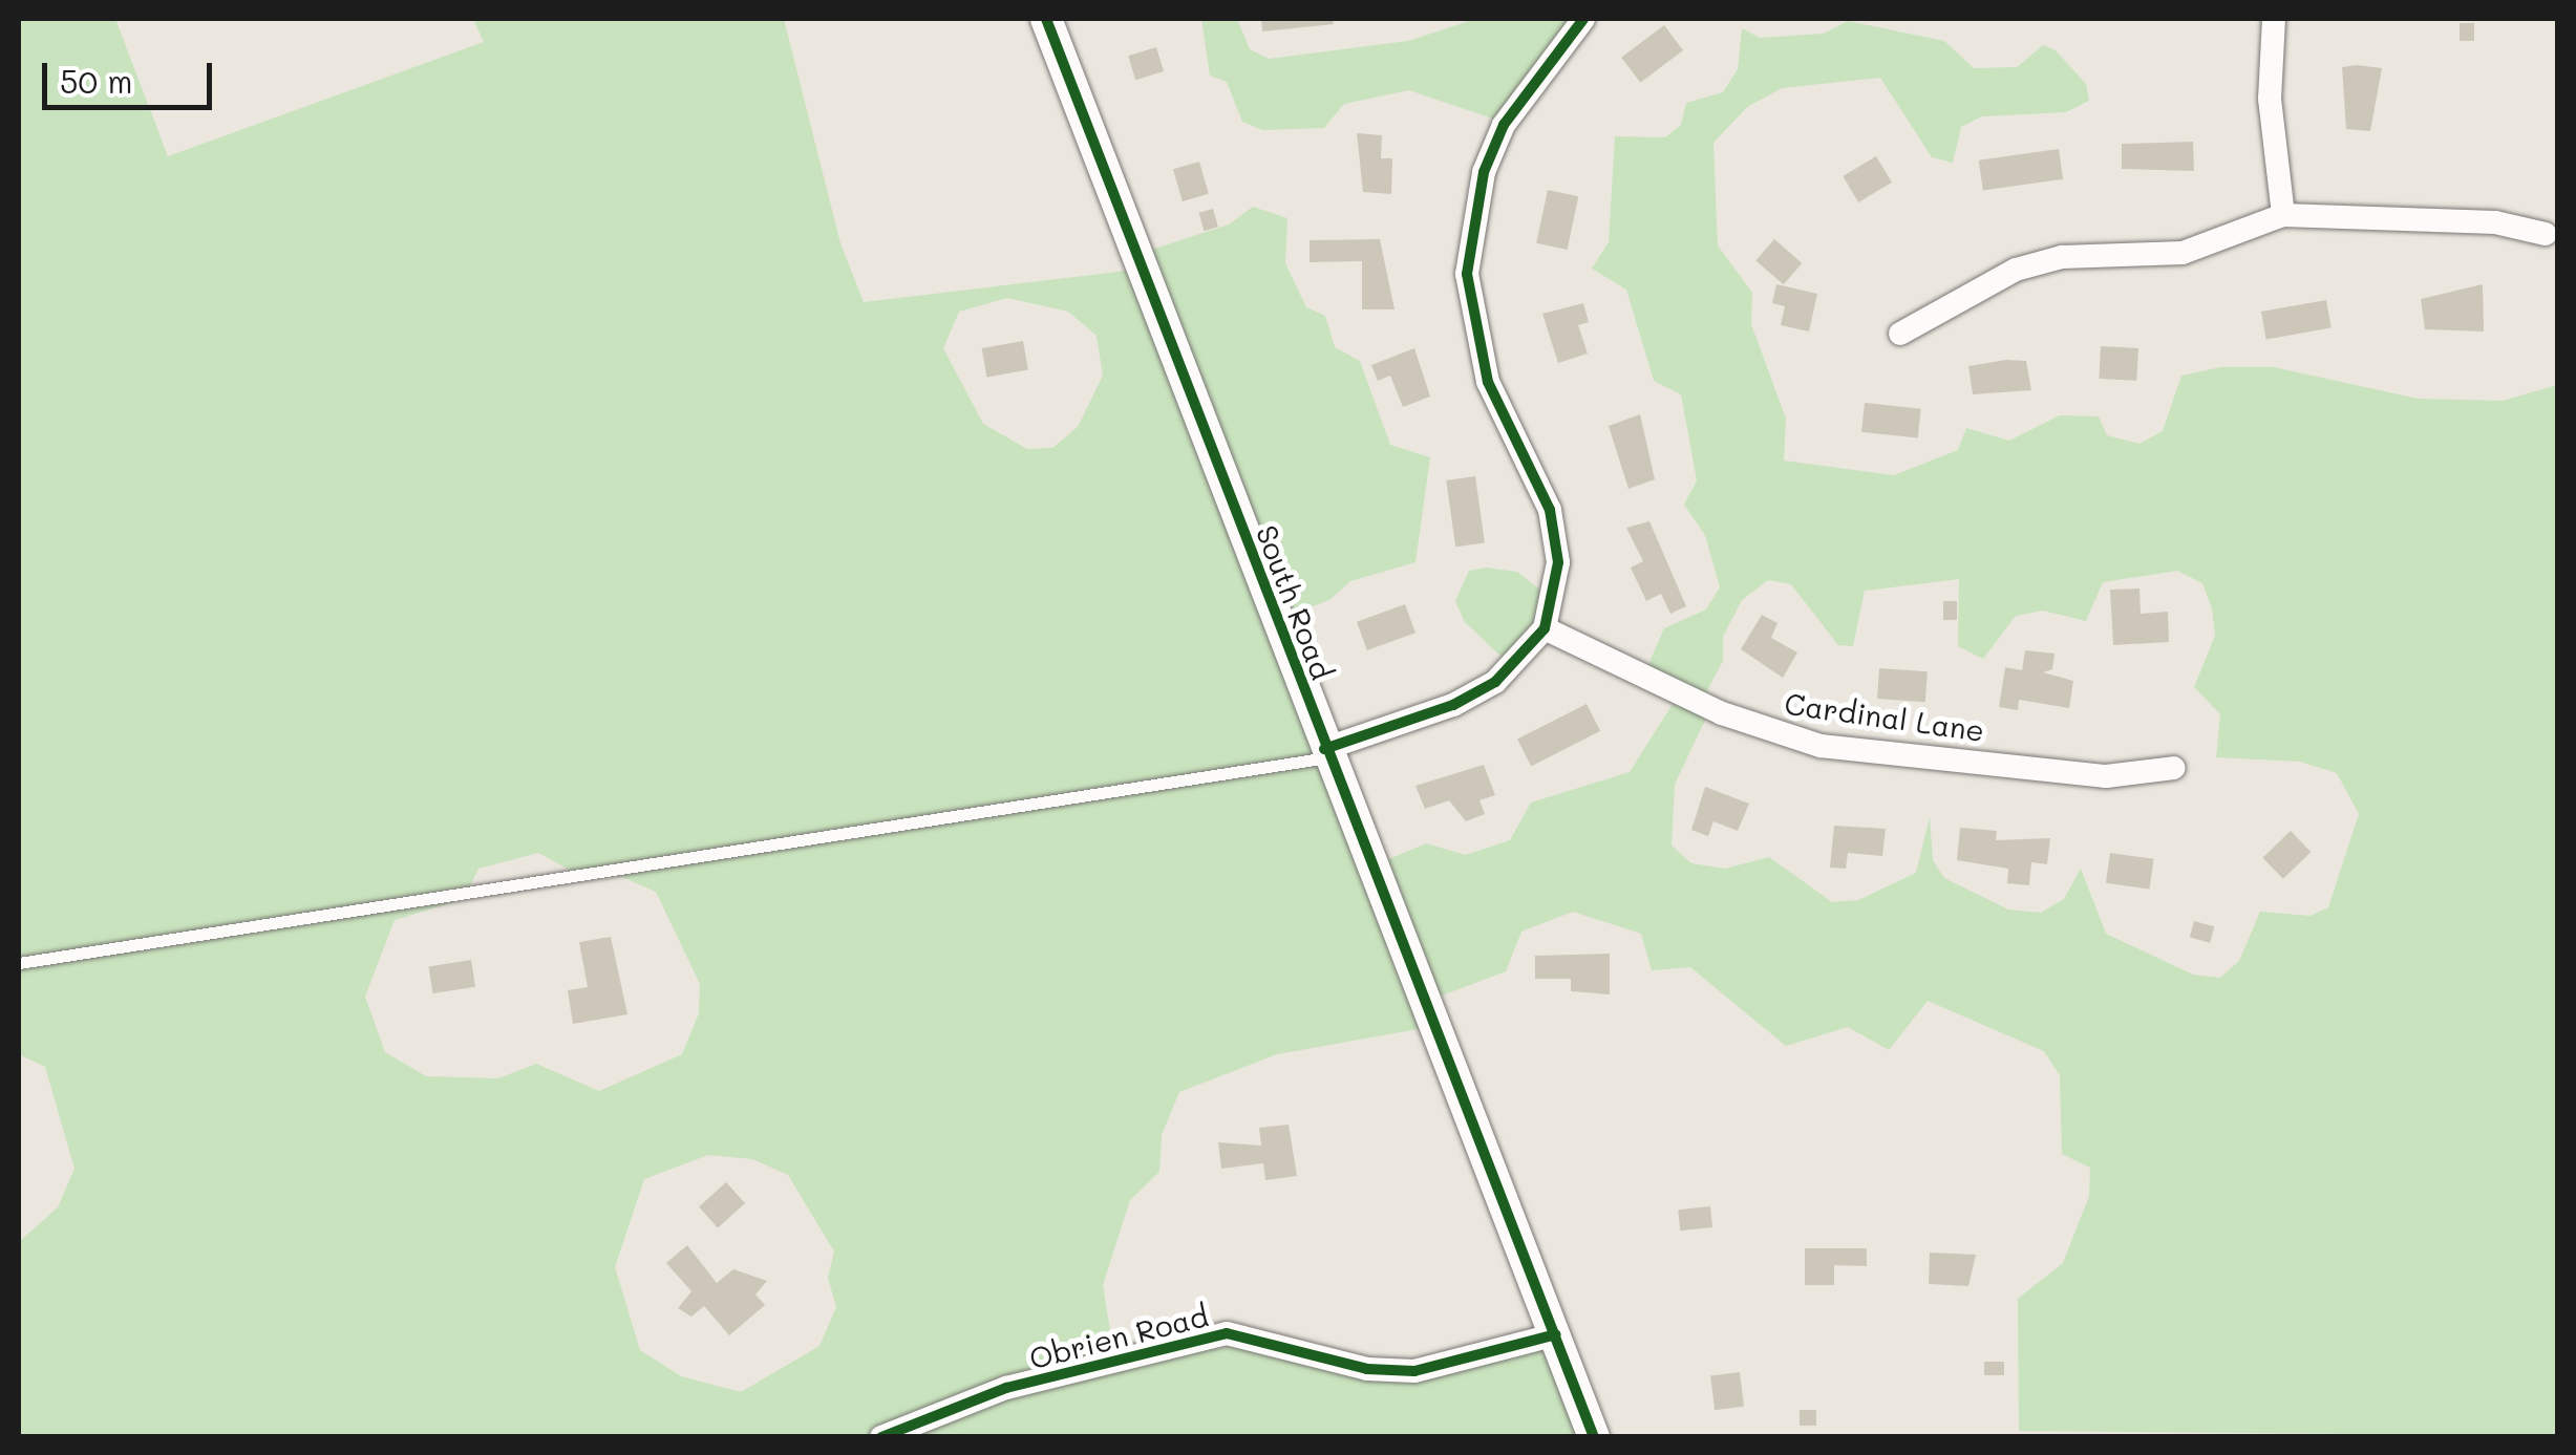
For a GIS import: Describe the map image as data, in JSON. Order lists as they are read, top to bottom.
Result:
{
  "streets": {
    "street": ["South Road", "Cardinal Lane", "Obrien Road"]
  },
  "crossings": [
    ["South Road", "Obrien Road"]
  ],
  "scale_bar": "50 m"
}
